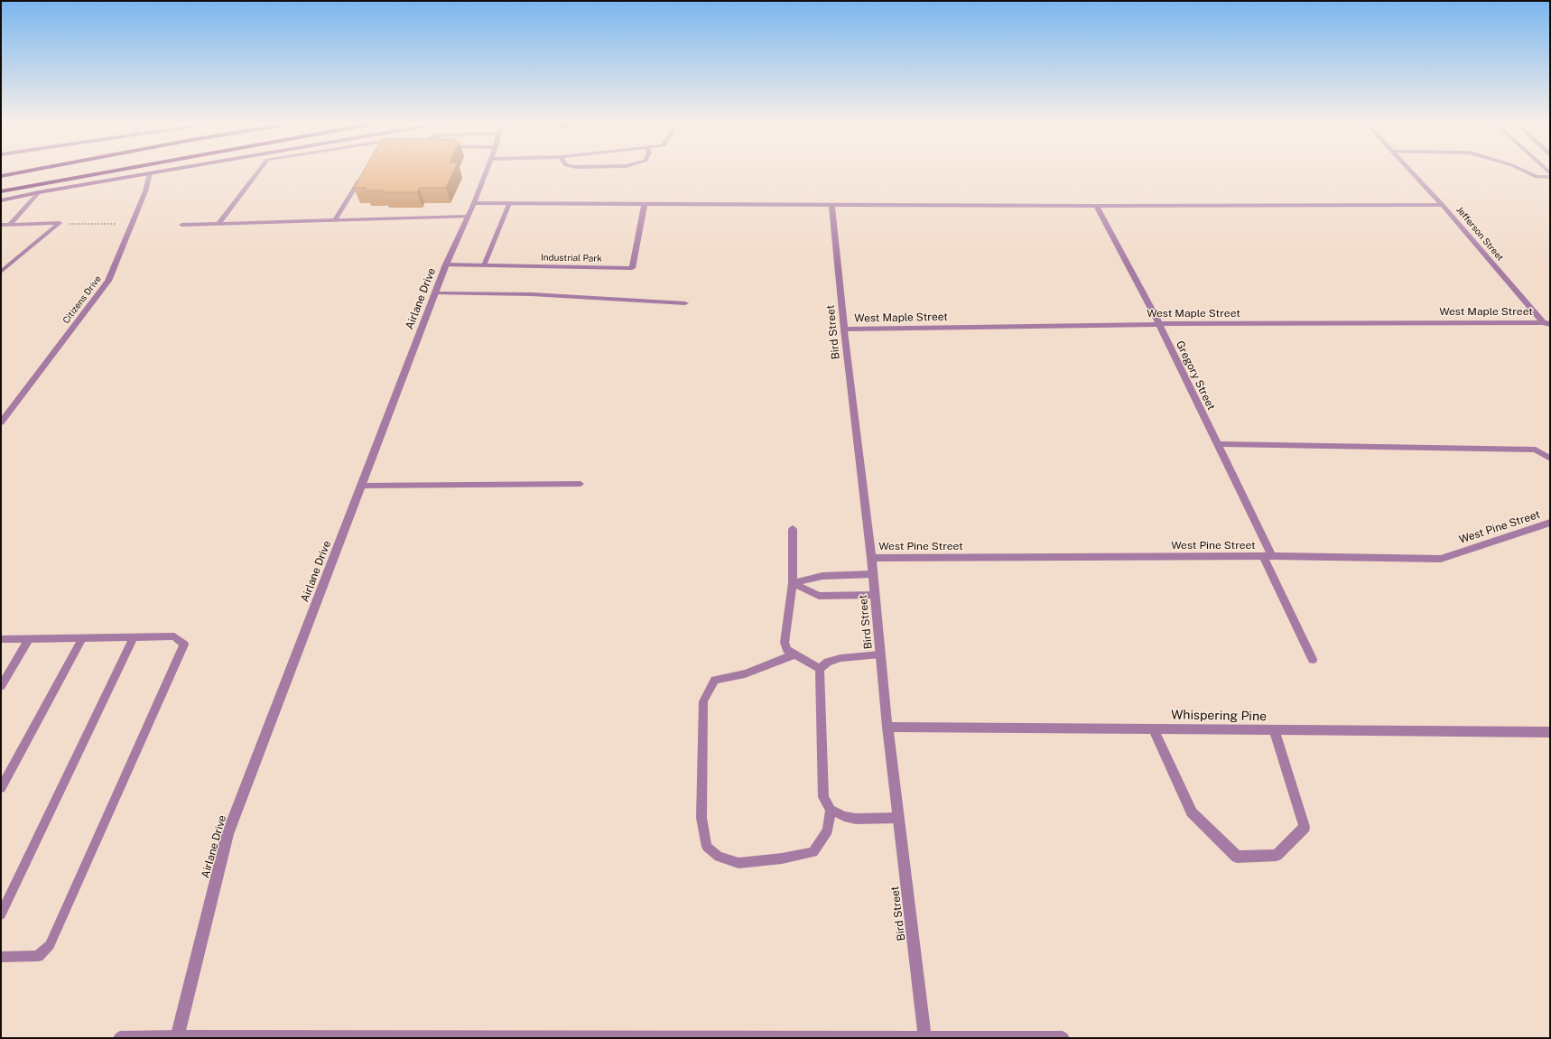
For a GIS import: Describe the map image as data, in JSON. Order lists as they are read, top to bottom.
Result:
{
  "streets": {
    "street": [
      "Jefferson Street",
      "Industrial Park",
      "Airlane Drive",
      "Citizens Drive",
      "West Maple Street",
      "Bird Street",
      "Gregory Street",
      "West Pine Street",
      "Whispering Pine"
    ]
  },
  "crossings": [
    ["Jefferson Street", "West Maple Street"],
    ["Industrial Park", "Airlane Drive"],
    ["West Maple Street", "Bird Street"],
    ["West Maple Street", "Gregory Street"],
    ["Bird Street", "West Pine Street"],
    ["Bird Street", "Whispering Pine"],
    ["Gregory Street", "West Pine Street"]
  ]
}
